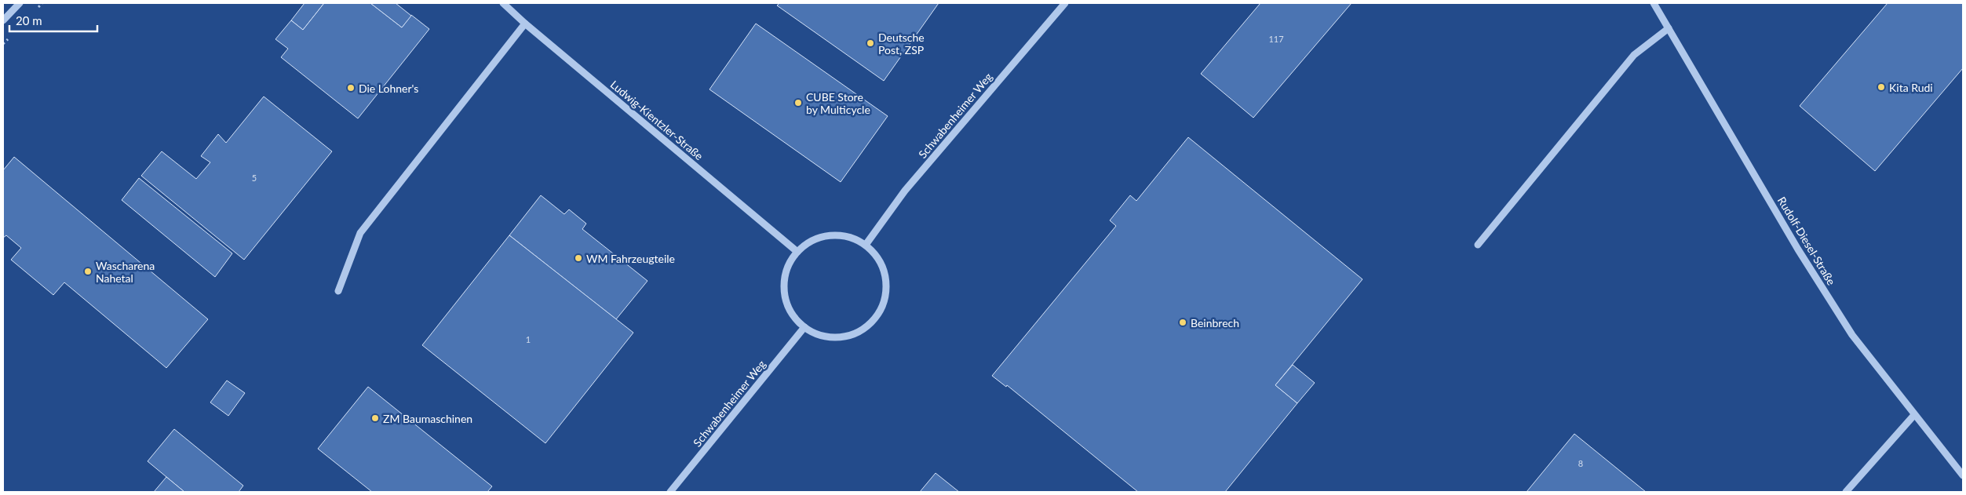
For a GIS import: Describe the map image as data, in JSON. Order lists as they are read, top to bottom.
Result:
{
  "streets": {
    "street": ["Schwabenheimer Weg", "Ludwig-Kientzler-Straße", "Rudolf-Diesel-Straße"]
  },
  "crossings": [
    ["Schwabenheimer Weg", "Ludwig-Kientzler-Straße"]
  ],
  "places": [
    "Deutsche Post, ZSP",
    "Kita Rudi",
    "Die Lohner's",
    "CUBE Store by Multicycle",
    "WM Fahrzeugteile",
    "Wascharena Nahetal",
    "Beinbrech",
    "ZM Baumaschinen"
  ],
  "house_numbers": [
    "117",
    "5",
    "1",
    "8"
  ],
  "scale_bar": "20 m"
}
